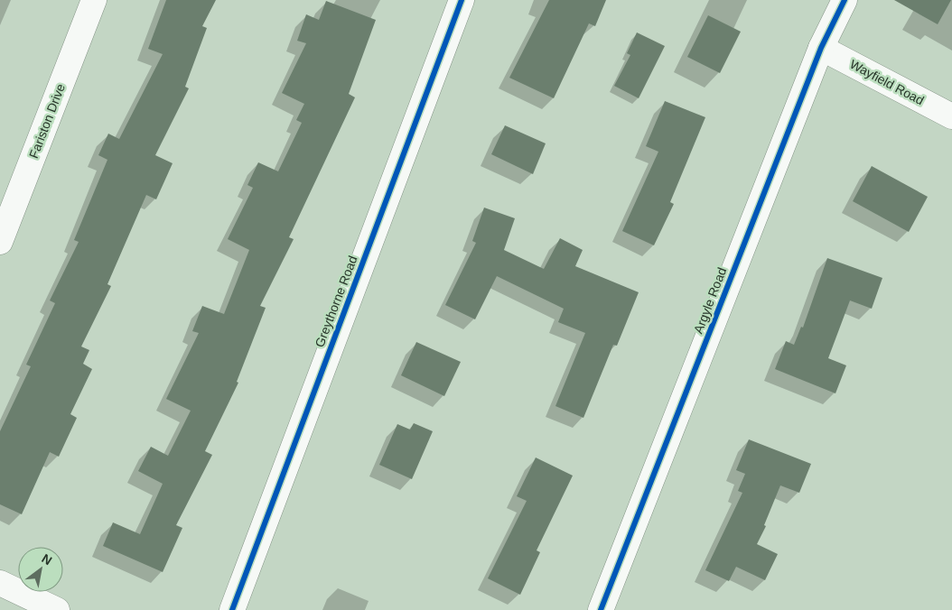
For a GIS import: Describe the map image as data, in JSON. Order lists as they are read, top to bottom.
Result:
{
  "streets": {
    "street": [
      "Wayfield Road",
      "Fariston Drive",
      "Argyle Road",
      "Greythorne Road"
    ]
  },
  "crossings": [
    ["Wayfield Road", "Argyle Road"]
  ],
  "north": "top right"
}
